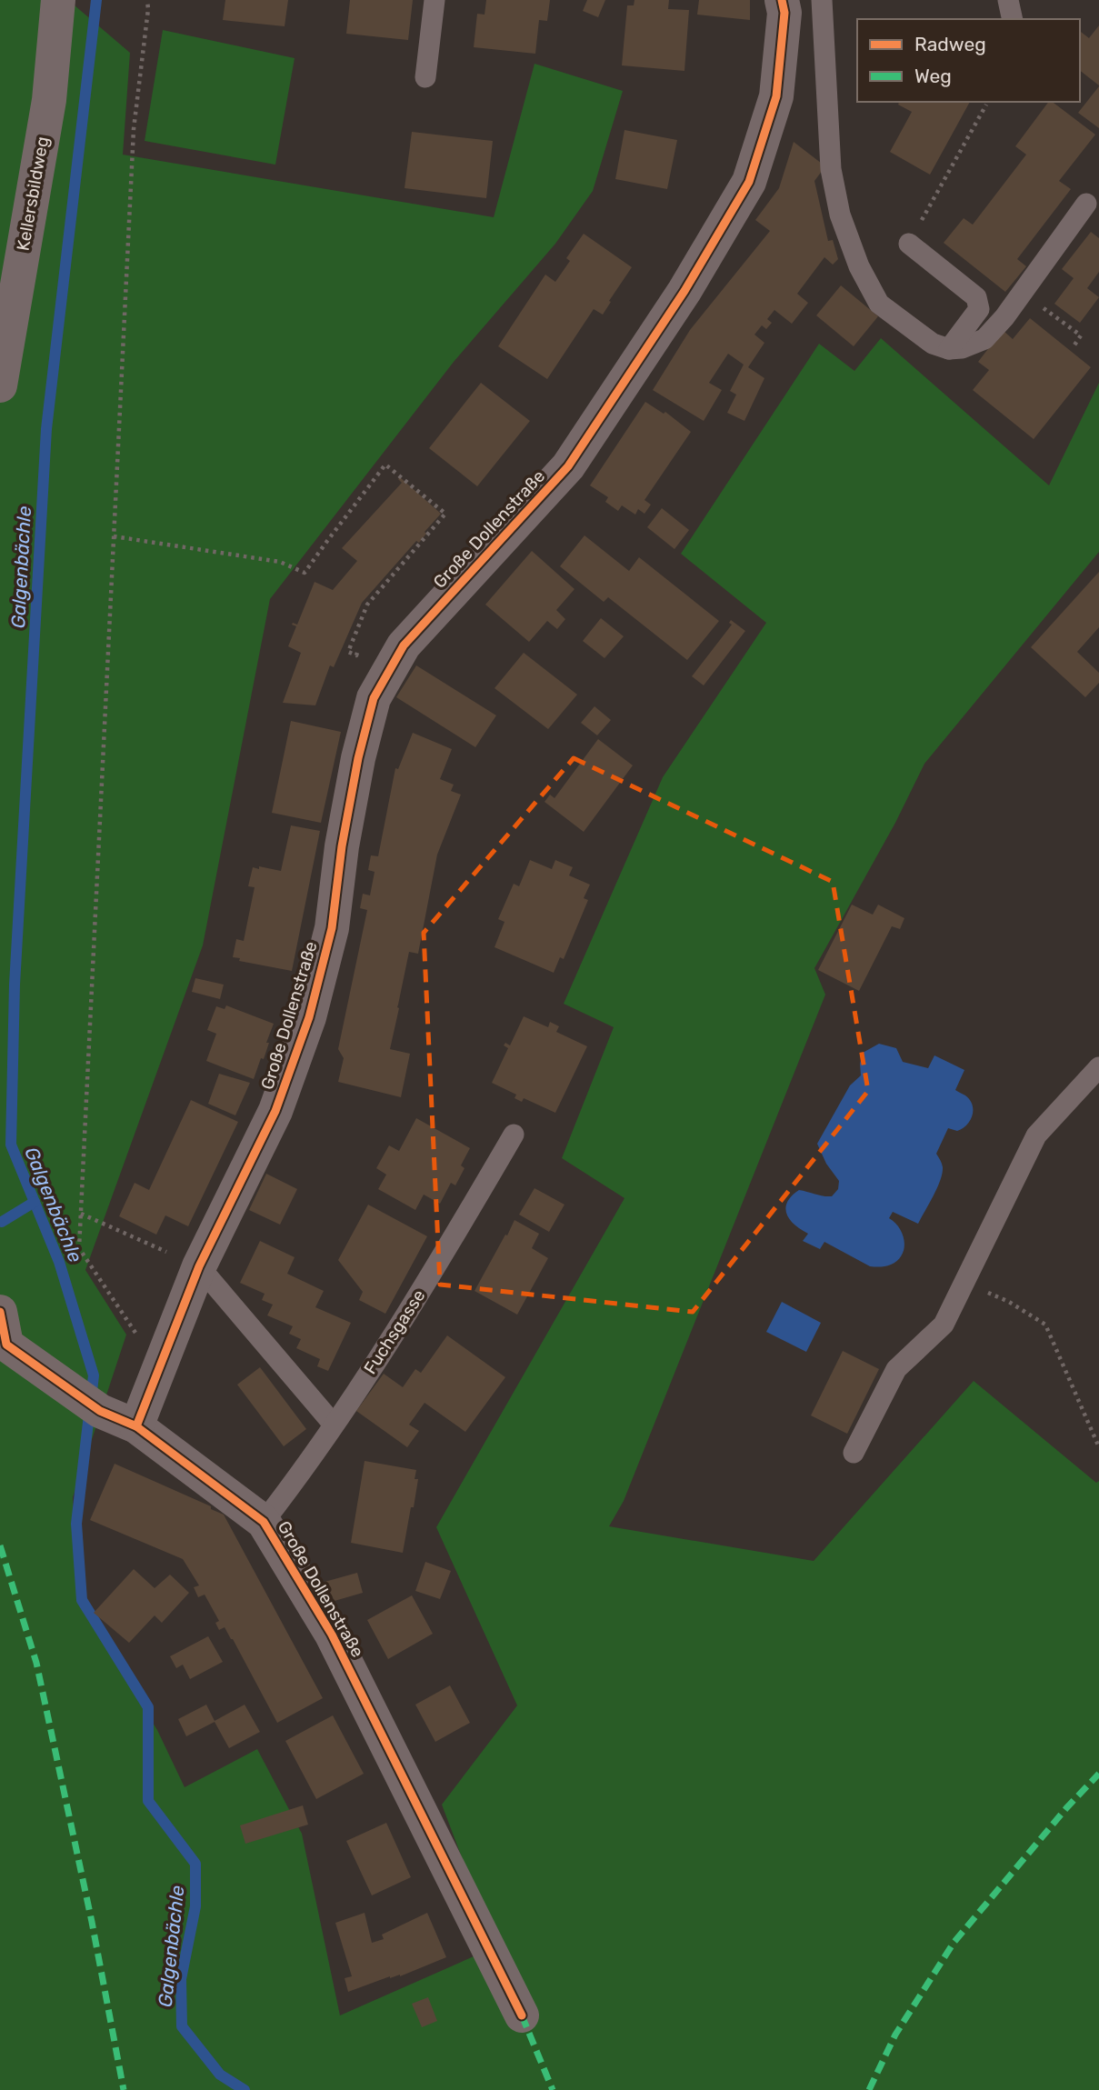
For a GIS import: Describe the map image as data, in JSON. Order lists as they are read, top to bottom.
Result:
{
  "streets": {
    "street": ["Kellersbildweg", "Große Dollenstraße"],
    "lane": ["Fuchsgasse"]
  },
  "crossings": [
    ["Große Dollenstraße", "Fuchsgasse"]
  ],
  "water": ["Galgenbächle"],
  "legend": ["Radweg", "Weg"]
}
